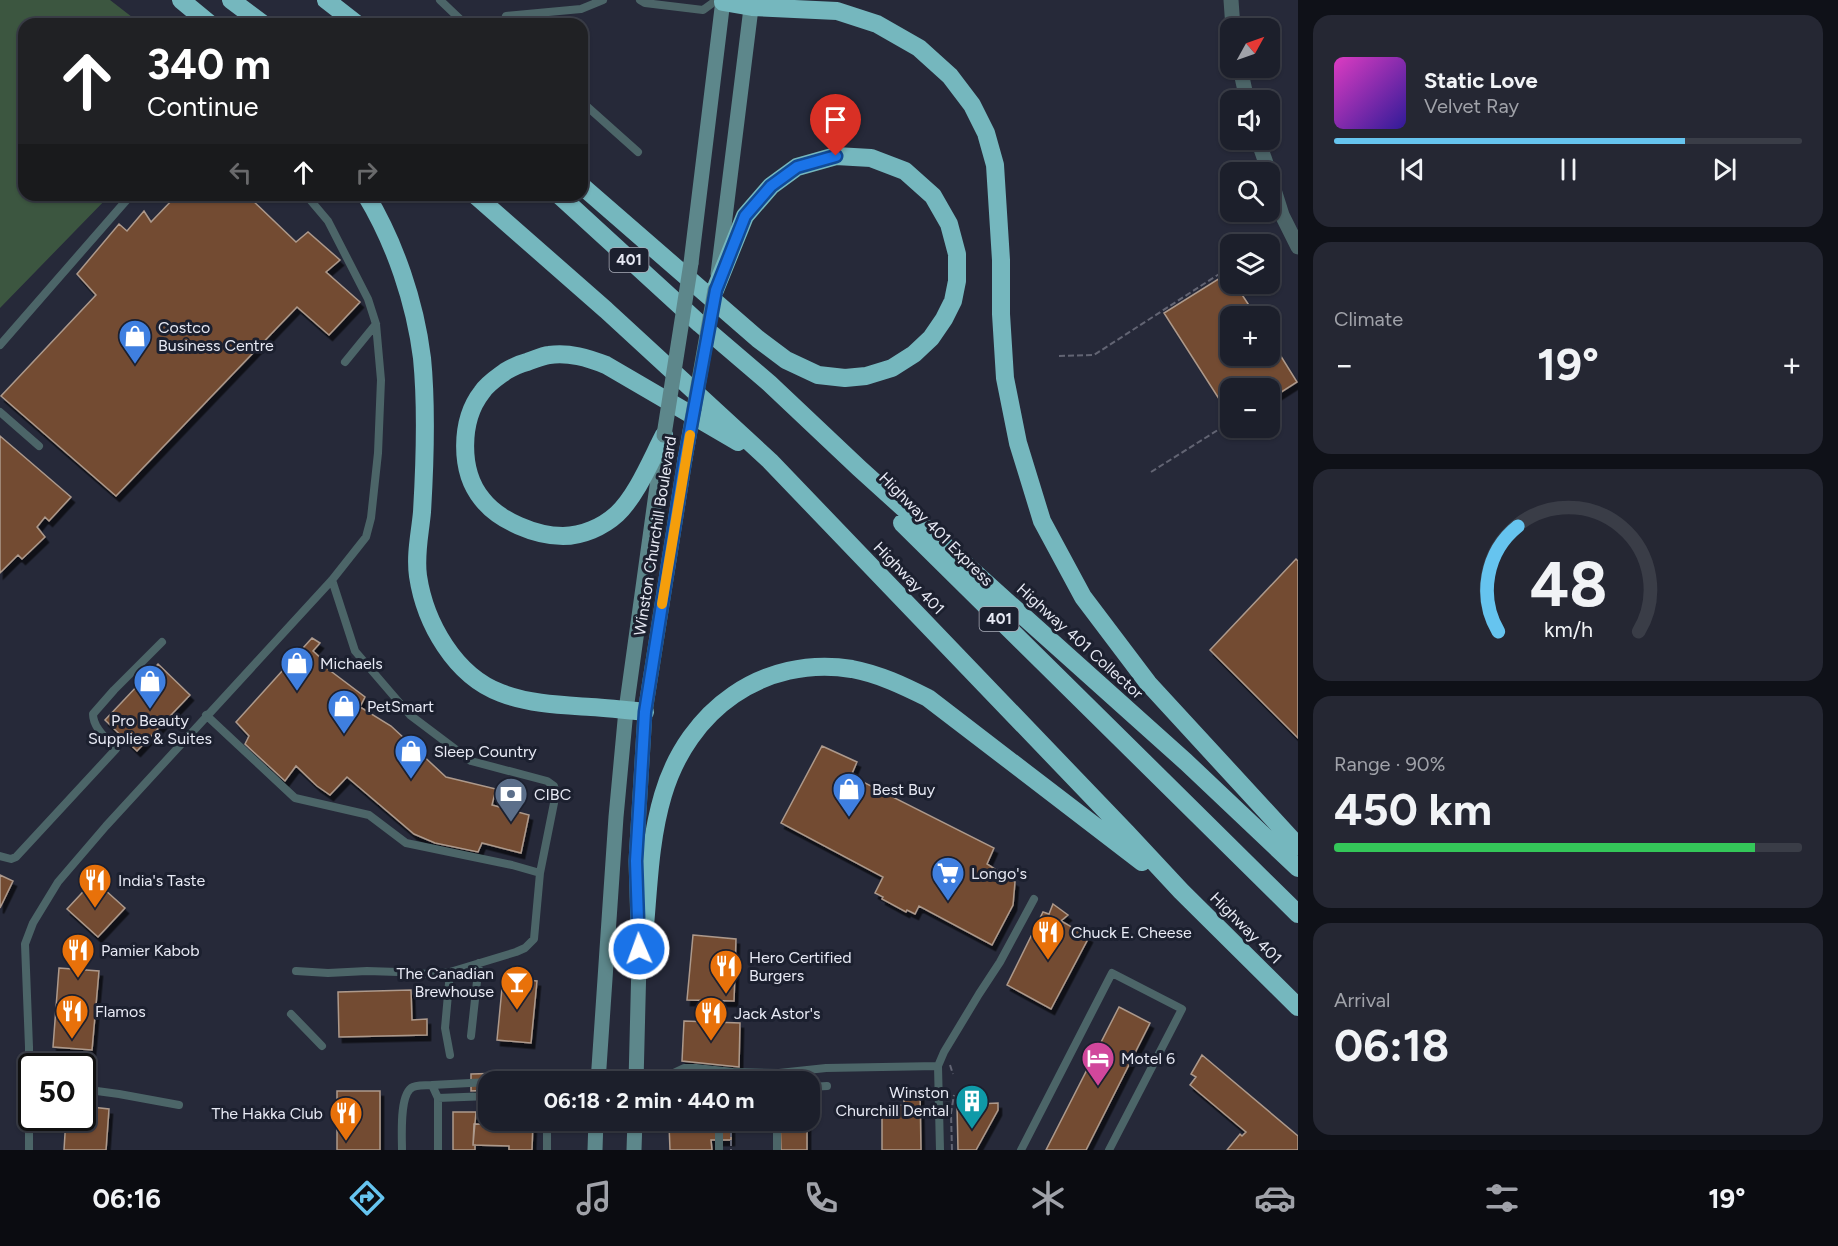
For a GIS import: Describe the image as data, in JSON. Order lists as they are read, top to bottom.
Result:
{
  "streets": {
    "highway": [
      "401",
      "Highway 401 Express",
      "Highway 401",
      "Highway 401 Collector"
    ],
    "main road": ["Winston Churchill Boulevard"]
  },
  "crossings": [
    ["401", "Highway 401 Express"],
    ["401", "Highway 401 Collector"],
    ["Highway 401 Express", "Highway 401 Collector"]
  ],
  "places": {
    "shop": [
      "Costco Business Centre",
      "Michaels",
      "Pro Beauty Supplies & Suites",
      "PetSmart",
      "Sleep Country",
      "Best Buy"
    ],
    "bank": ["CIBC"],
    "supermarket": ["Longo's"],
    "restaurant": [
      "India's Taste",
      "Chuck E. Cheese",
      "Pamier Kabob",
      "Hero Certified Burgers",
      "Flamos",
      "Jack Astor's",
      "The Hakka Club"
    ],
    "bar": ["The Canadian Brewhouse"],
    "hotel": ["Motel 6"],
    "building": ["Winston Churchill Dental"]
  },
  "north": "top right",
  "page": {
    "map_buttons": ["+", "−"],
    "turn": ["340 m", "Continue"],
    "song": ["Static Love", "Velvet Ray"],
    "tile": [
      "Climate",
      ["Range · 90%", "450 km"],
      ["Arrival", "06:18"]
    ],
    "heat": ["−", "19°", "+"],
    "limit": "50",
    "trip": "06:18 · 2 min · 440 m",
    "tabs": ["06:16", "19°"],
    "gauge": ["48", "km/h"]
  }
}
